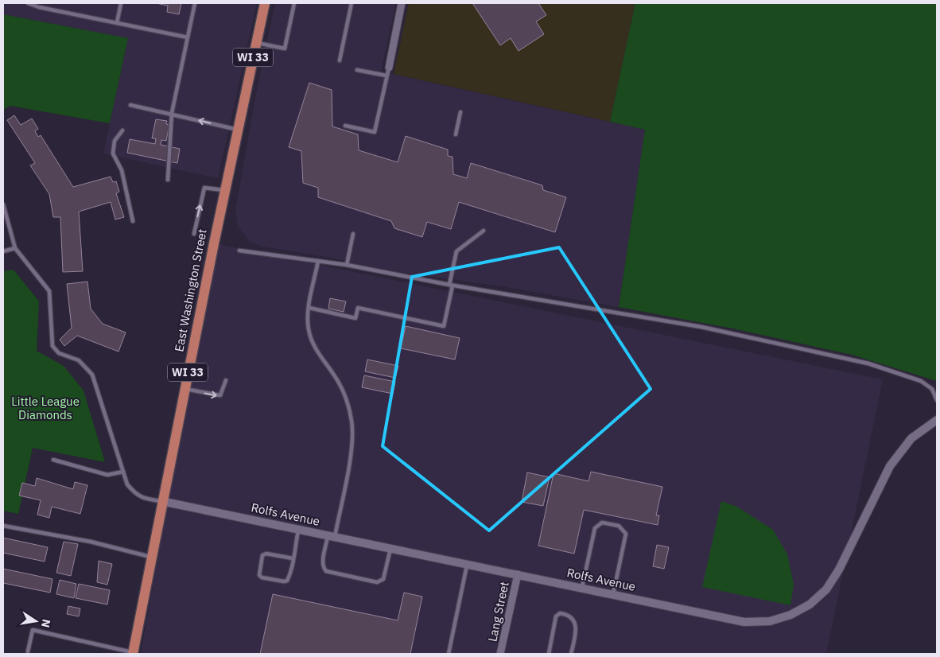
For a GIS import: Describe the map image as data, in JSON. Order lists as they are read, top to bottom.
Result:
{
  "streets": {
    "main road": ["WI 33", "East Washington Street"],
    "street": ["Rolfs Avenue", "Lang Street"]
  },
  "crossings": [
    ["East Washington Street", "Rolfs Avenue"],
    ["Rolfs Avenue", "Lang Street"]
  ],
  "parks": ["Little League Diamonds"],
  "north": "right"
}
